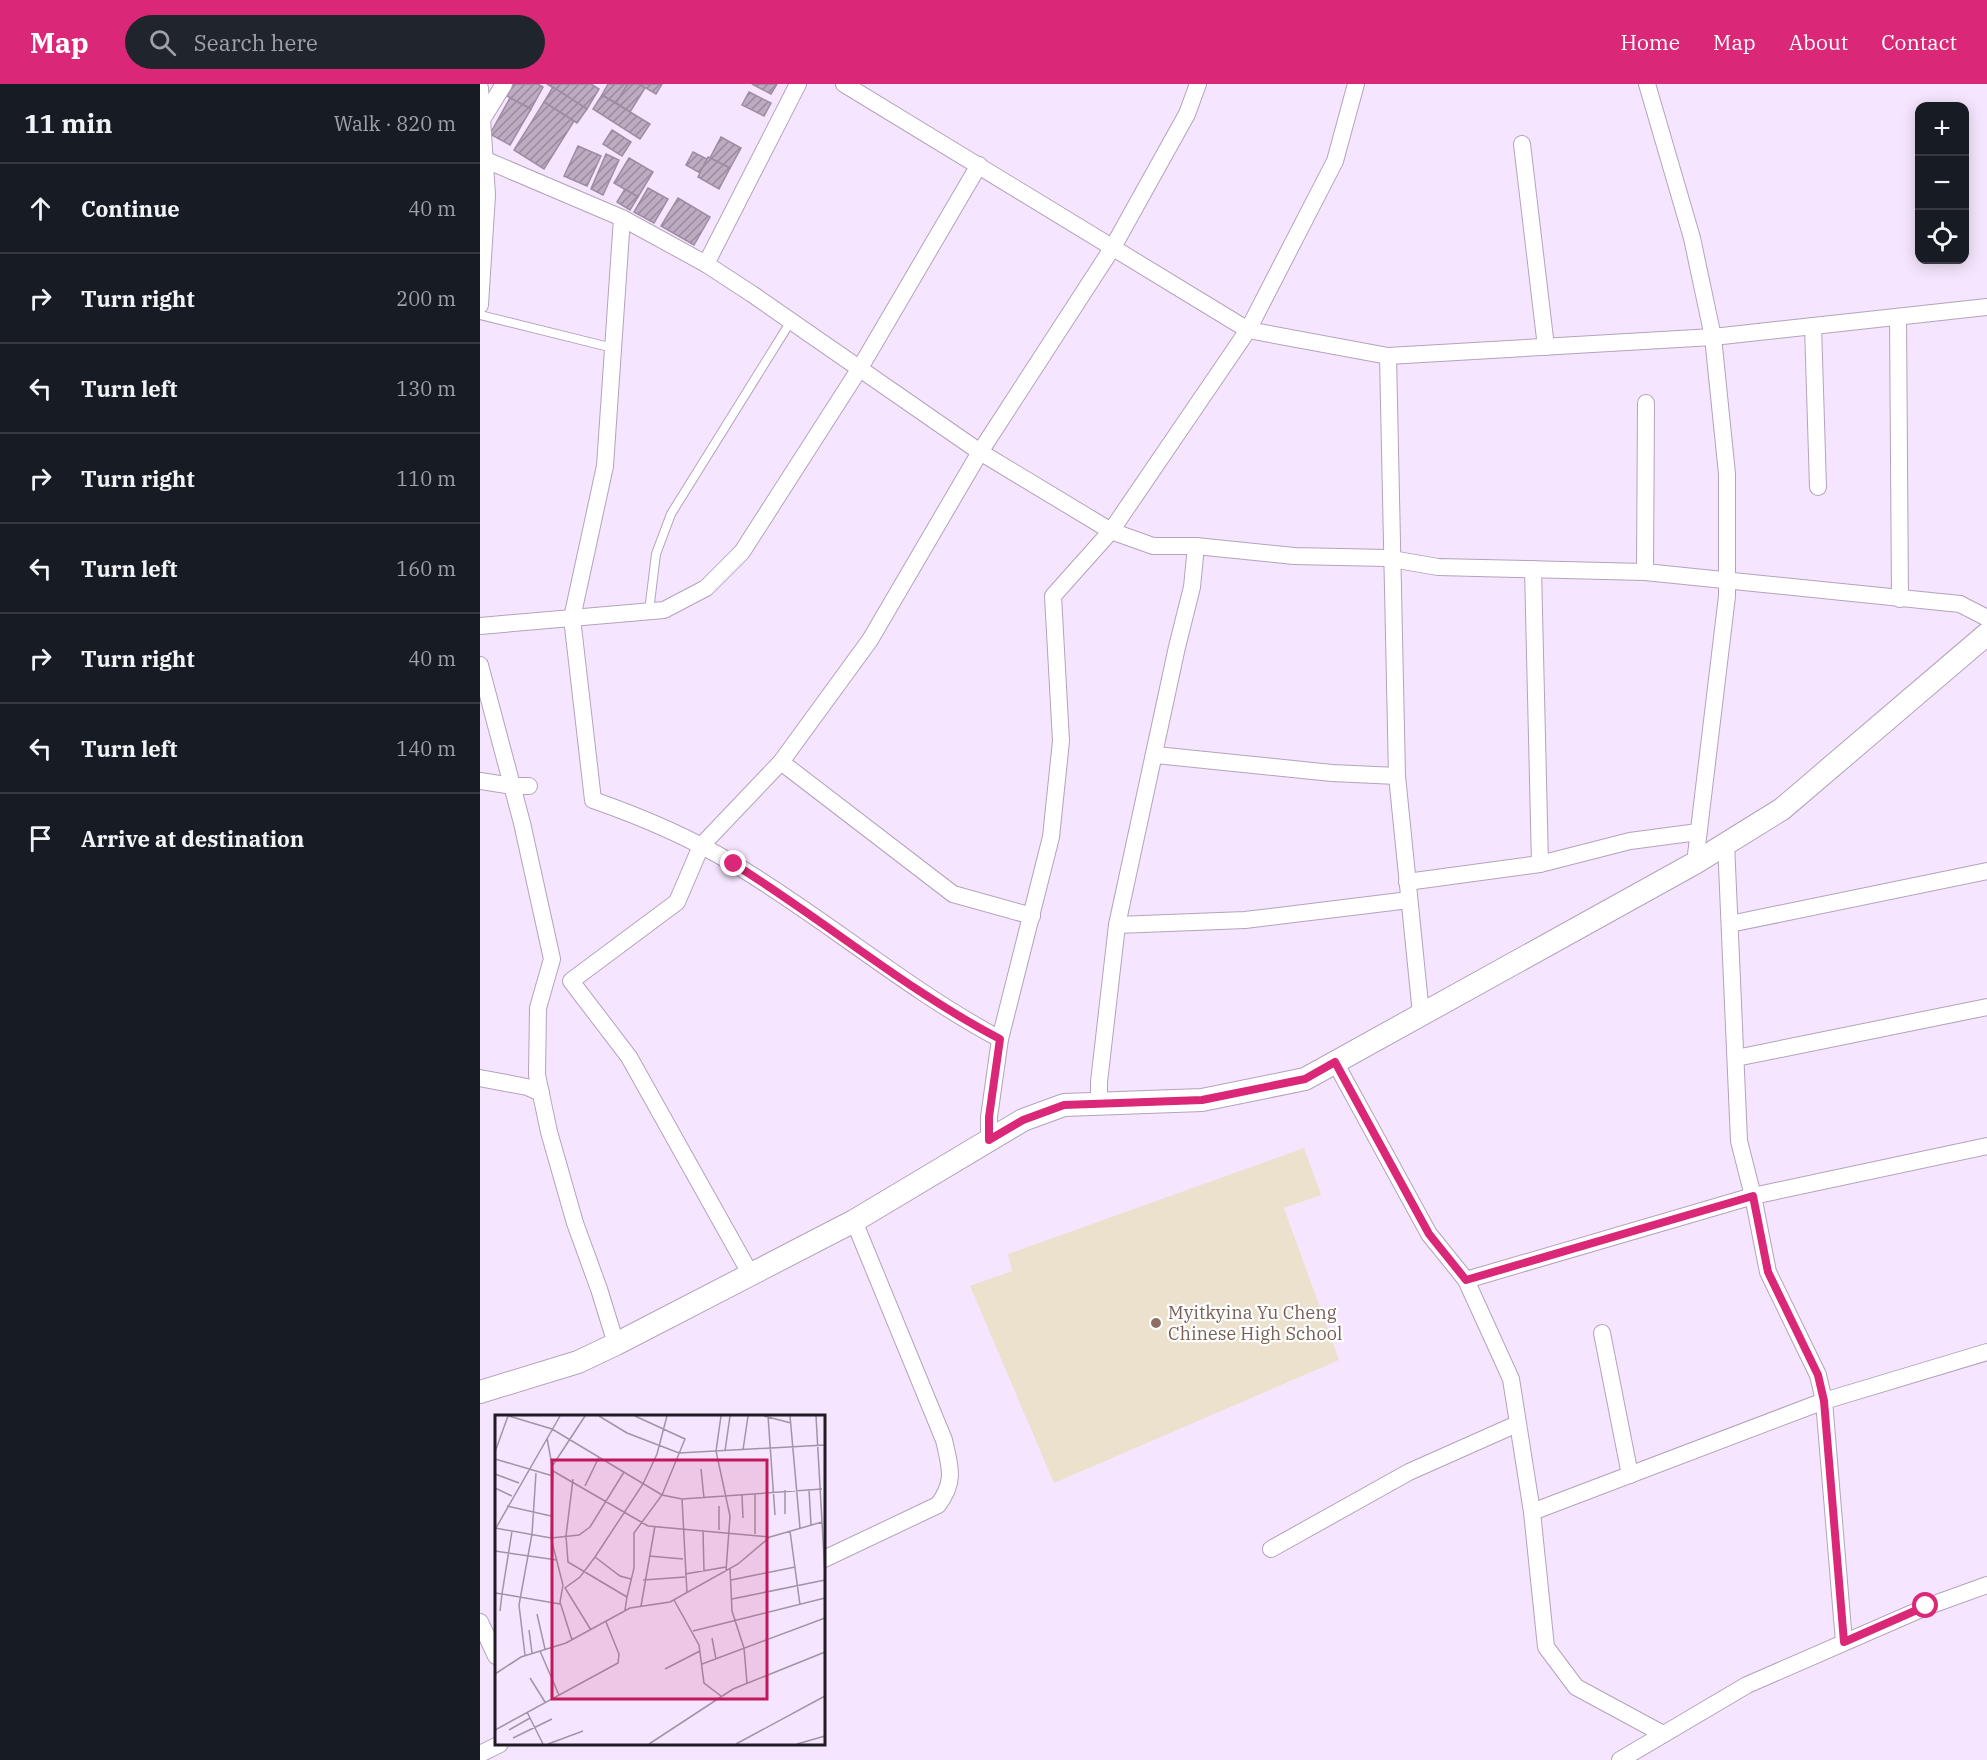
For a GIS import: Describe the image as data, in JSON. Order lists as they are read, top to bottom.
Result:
{
  "places": ["Myitkyina Yu Cheng Chinese High School"],
  "page": {
    "header": "Map",
    "search": "Search here",
    "nav": [
      "Home",
      "Map",
      "About",
      "Contact"
    ],
    "heading": ["11 min", "Walk · 820 m"],
    "map_buttons": ["+", "−"],
    "list": [
      ["Continue", "40 m"],
      ["Turn right", "200 m"],
      ["Turn left", "130 m"],
      ["Turn right", "110 m"],
      ["Turn left", "160 m"],
      ["Turn right", "40 m"],
      ["Turn left", "140 m"],
      "Arrive at destination"
    ]
  }
}
